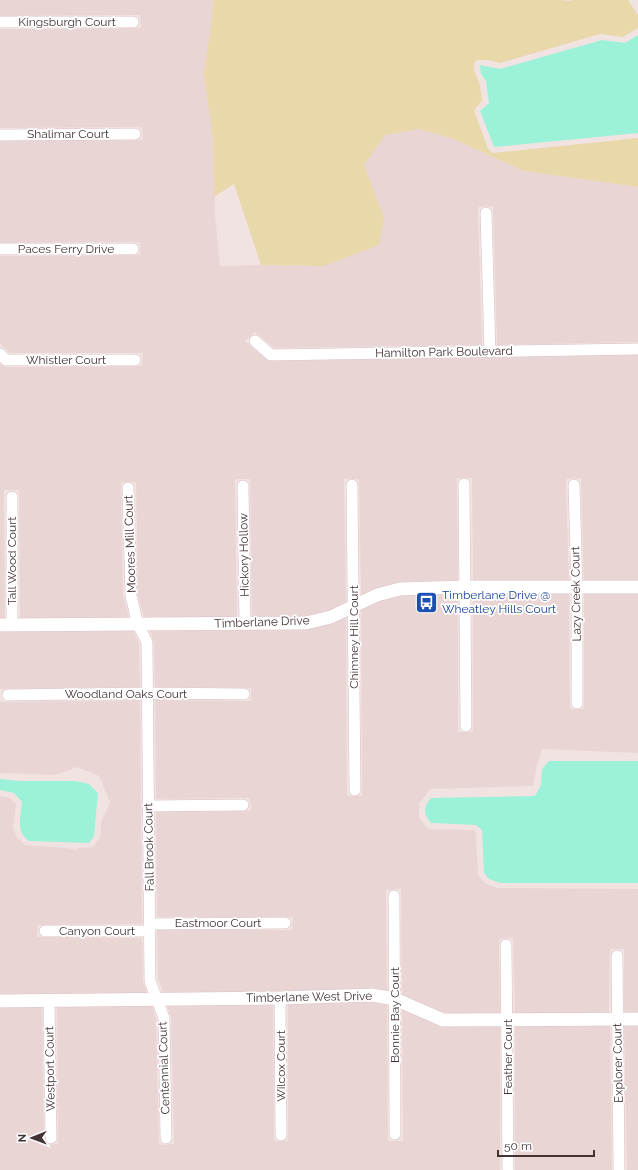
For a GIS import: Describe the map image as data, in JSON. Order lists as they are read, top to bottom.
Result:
{
  "streets": {
    "street": [
      "Kingsburgh Court",
      "Shalimar Court",
      "Paces Ferry Drive",
      "Hamilton Park Boulevard",
      "Whistler Court",
      "Moores Mill Court",
      "Hickory Hollow",
      "Tall Wood Court",
      "Lazy Creek Court",
      "Timberlane Drive",
      "Chimney Hill Court",
      "Woodland Oaks Court",
      "Fall Brook Court",
      "Eastmoor Court",
      "Canyon Court",
      "Timberlane West Drive",
      "Bonnie Bay Court",
      "Feather Court",
      "Explorer Court",
      "Wilcox Court",
      "Centennial Court",
      "Westport Court"
    ]
  },
  "crossings": [
    ["Moores Mill Court", "Timberlane Drive"],
    ["Moores Mill Court", "Woodland Oaks Court"],
    ["Moores Mill Court", "Fall Brook Court"],
    ["Hickory Hollow", "Timberlane Drive"],
    ["Tall Wood Court", "Timberlane Drive"],
    ["Lazy Creek Court", "Timberlane Drive"],
    ["Timberlane Drive", "Chimney Hill Court"],
    ["Woodland Oaks Court", "Fall Brook Court"],
    ["Fall Brook Court", "Eastmoor Court"],
    ["Fall Brook Court", "Canyon Court"],
    ["Fall Brook Court", "Timberlane West Drive"],
    ["Fall Brook Court", "Centennial Court"],
    ["Eastmoor Court", "Canyon Court"],
    ["Timberlane West Drive", "Bonnie Bay Court"],
    ["Timberlane West Drive", "Feather Court"],
    ["Timberlane West Drive", "Explorer Court"],
    ["Timberlane West Drive", "Wilcox Court"],
    ["Timberlane West Drive", "Centennial Court"],
    ["Timberlane West Drive", "Westport Court"]
  ],
  "places": {
    "bus stop": ["Timberlane Drive @ Wheatley Hills Court"]
  },
  "scale_bar": "50 m",
  "north": "left"
}
